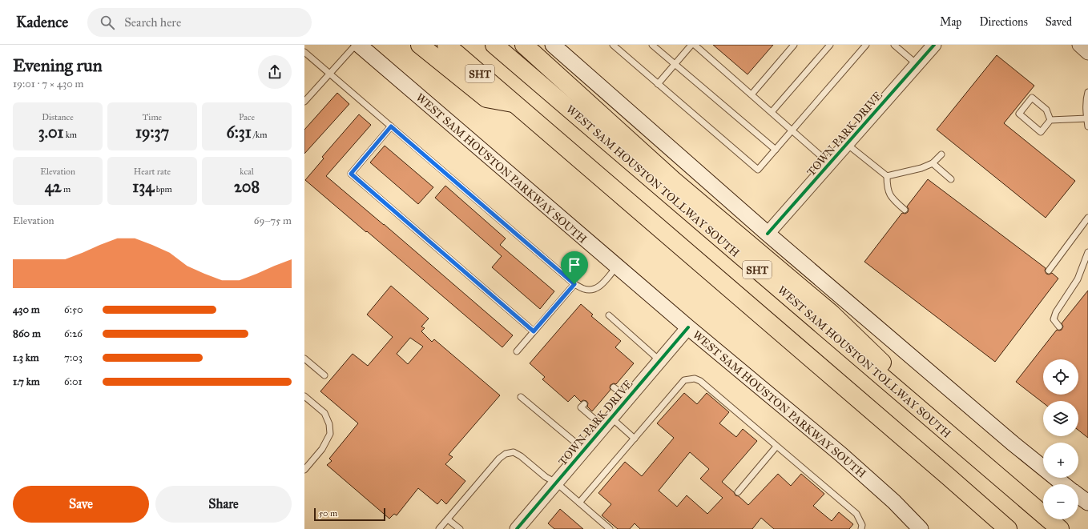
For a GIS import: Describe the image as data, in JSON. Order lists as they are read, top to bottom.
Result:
{
  "streets": {
    "highway": ["SHT", "WEST SAM HOUSTON TOLLWAY SOUTH"],
    "main road": ["WEST SAM HOUSTON PARKWAY SOUTH"],
    "street": ["TOWN PARK DRIVE"]
  },
  "crossings": [
    ["TOWN PARK DRIVE", "WEST SAM HOUSTON PARKWAY SOUTH"]
  ],
  "scale_bar": "50 m",
  "page": {
    "header": "Kadence",
    "search": "Search here",
    "nav": ["Map", "Directions", "Saved"],
    "heading": ["Evening run", "19:01 · 7 × 430 m"],
    "stats": [
      ["Distance", "3.01 km"],
      ["Time", "19:37"],
      ["Pace", "6:31 /km"],
      ["Elevation", "42 m"],
      ["Heart rate", "134 bpm"],
      ["kcal", "208"]
    ],
    "chart": ["Elevation", "69–75 m"],
    "list": [
      {
        "name": "430 m",
        "note": "6:50"
      },
      {
        "name": "860 m",
        "note": "6:26"
      },
      {
        "name": "1.3 km",
        "note": "7:03"
      },
      {
        "name": "1.7 km",
        "note": "6:01"
      }
    ],
    "map_buttons": ["+", "−"],
    "buttons": ["Save", "Share"],
    "scale": "50 m"
  }
}
